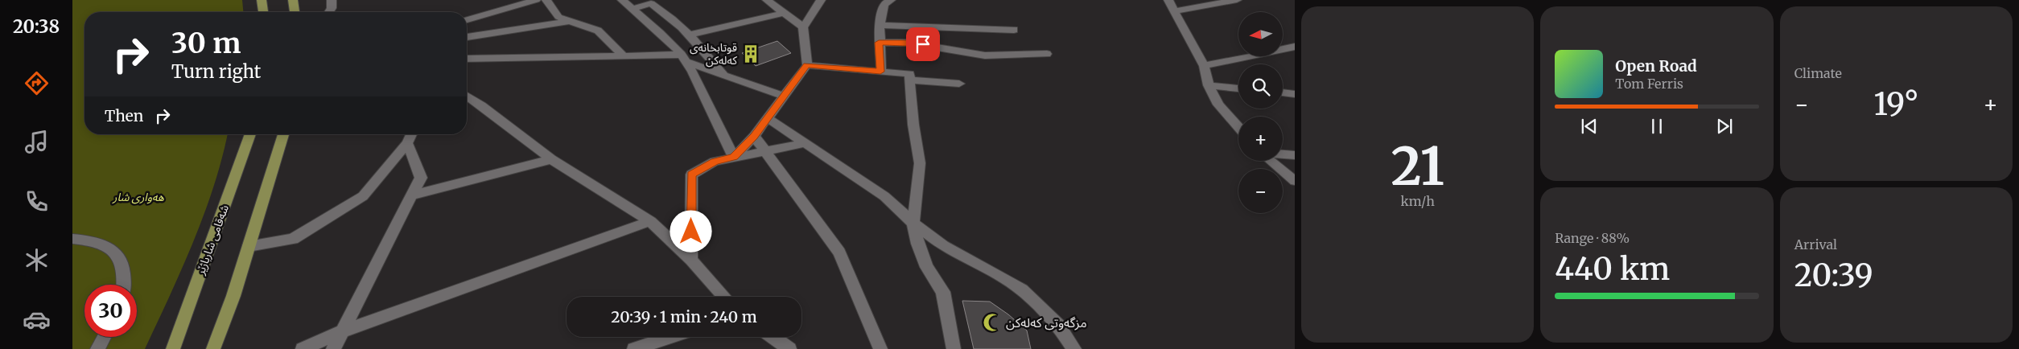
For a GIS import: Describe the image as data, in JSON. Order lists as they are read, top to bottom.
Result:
{
  "streets": {
    "main road": ["شەقامی شارباژێر"]
  },
  "parks": ["هەواری شار"],
  "places": {
    "building": ["قوتابخانەی کەلەکن"],
    "mosque": ["مزگەوتی کەلەکن"]
  },
  "north": "left",
  "page": {
    "tabs": "20:38",
    "tile": [
      ["21", "km/h"],
      "Climate",
      ["Range · 88%", "440 km"],
      ["Arrival", "20:39"]
    ],
    "map_buttons": ["+", "−"],
    "turn": ["30 m", "Turn right"],
    "song": ["Open Road", "Tom Ferris"],
    "heat": ["−", "19°", "+"],
    "then": "Then",
    "limit": "30",
    "trip": "20:39 · 1 min · 240 m"
  }
}
